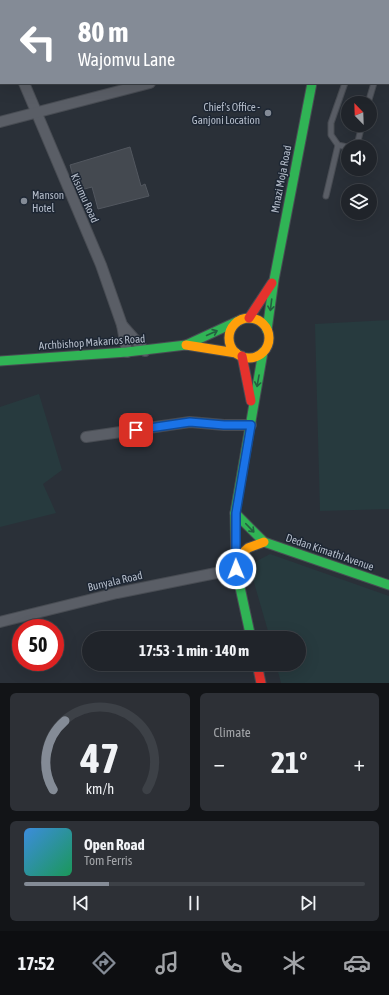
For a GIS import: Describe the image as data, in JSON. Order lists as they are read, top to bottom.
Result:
{
  "streets": {
    "main road": ["Mnazi Moja Road", "Archbishop Makarios Road", "Dedan Kimathi Avenue"],
    "street": ["Kisumu Road", "Bunyala Road"]
  },
  "crossings": [
    ["Kisumu Road", "Archbishop Makarios Road"]
  ],
  "places": ["Chief's Office - Ganjoni Location", "Manson Hotel"],
  "north": "top left",
  "page": {
    "turn": ["80 m", "Wajomvu Lane"],
    "limit": "50",
    "trip": "17:53 · 1 min · 140 m",
    "tile": "Climate",
    "heat": ["−", "21°", "+"],
    "song": ["Open Road", "Tom Ferris"],
    "tabs": "17:52",
    "gauge": ["47", "km/h"]
  }
}
